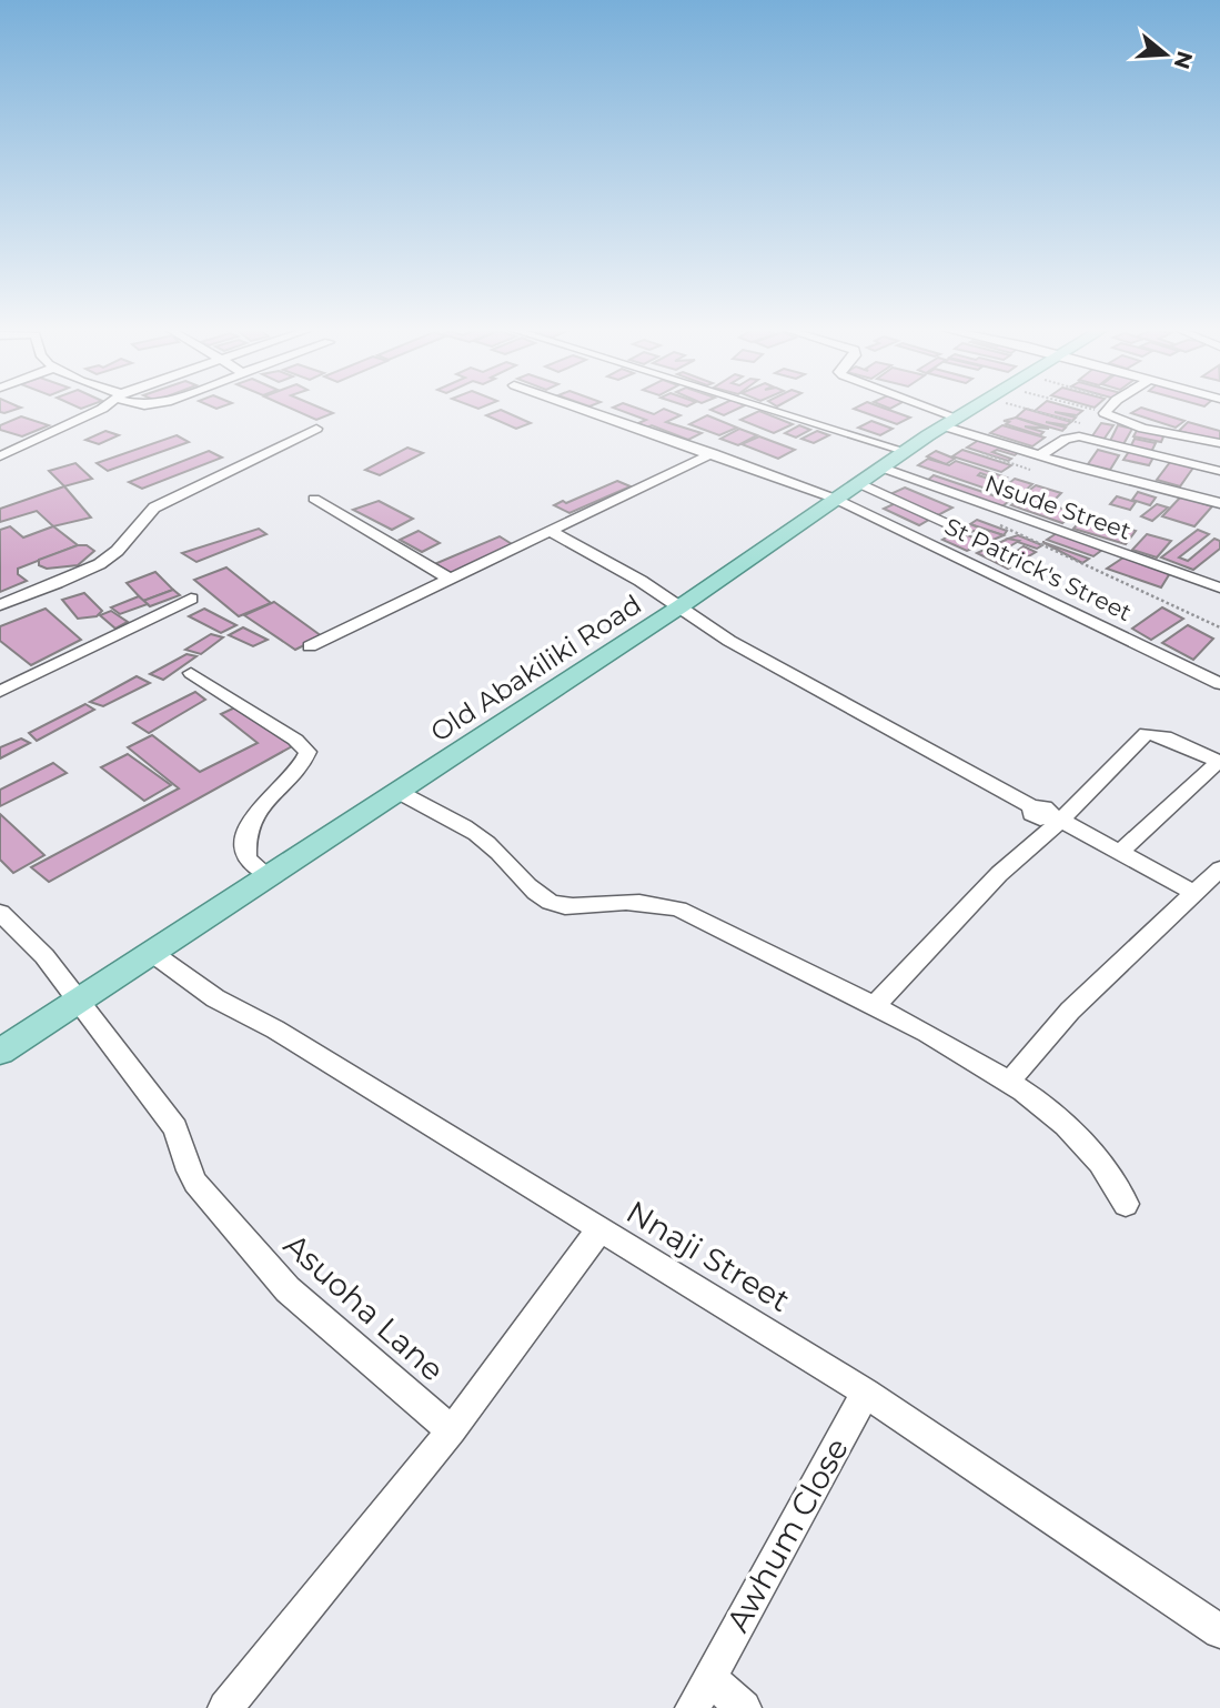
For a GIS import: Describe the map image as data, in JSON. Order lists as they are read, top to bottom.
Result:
{
  "streets": {
    "main road": ["Old Abakiliki Road"],
    "street": [
      "Nsude Street",
      "St Patrick's Street",
      "Nnaji Street",
      "Asuoha Lane",
      "Awhum Close"
    ]
  },
  "crossings": [
    ["Nsude Street", "Old Abakiliki Road"],
    ["St Patrick's Street", "Old Abakiliki Road"],
    ["Old Abakiliki Road", "Nnaji Street"],
    ["Old Abakiliki Road", "Asuoha Lane"],
    ["Nnaji Street", "Awhum Close"]
  ],
  "north": "right"
}
